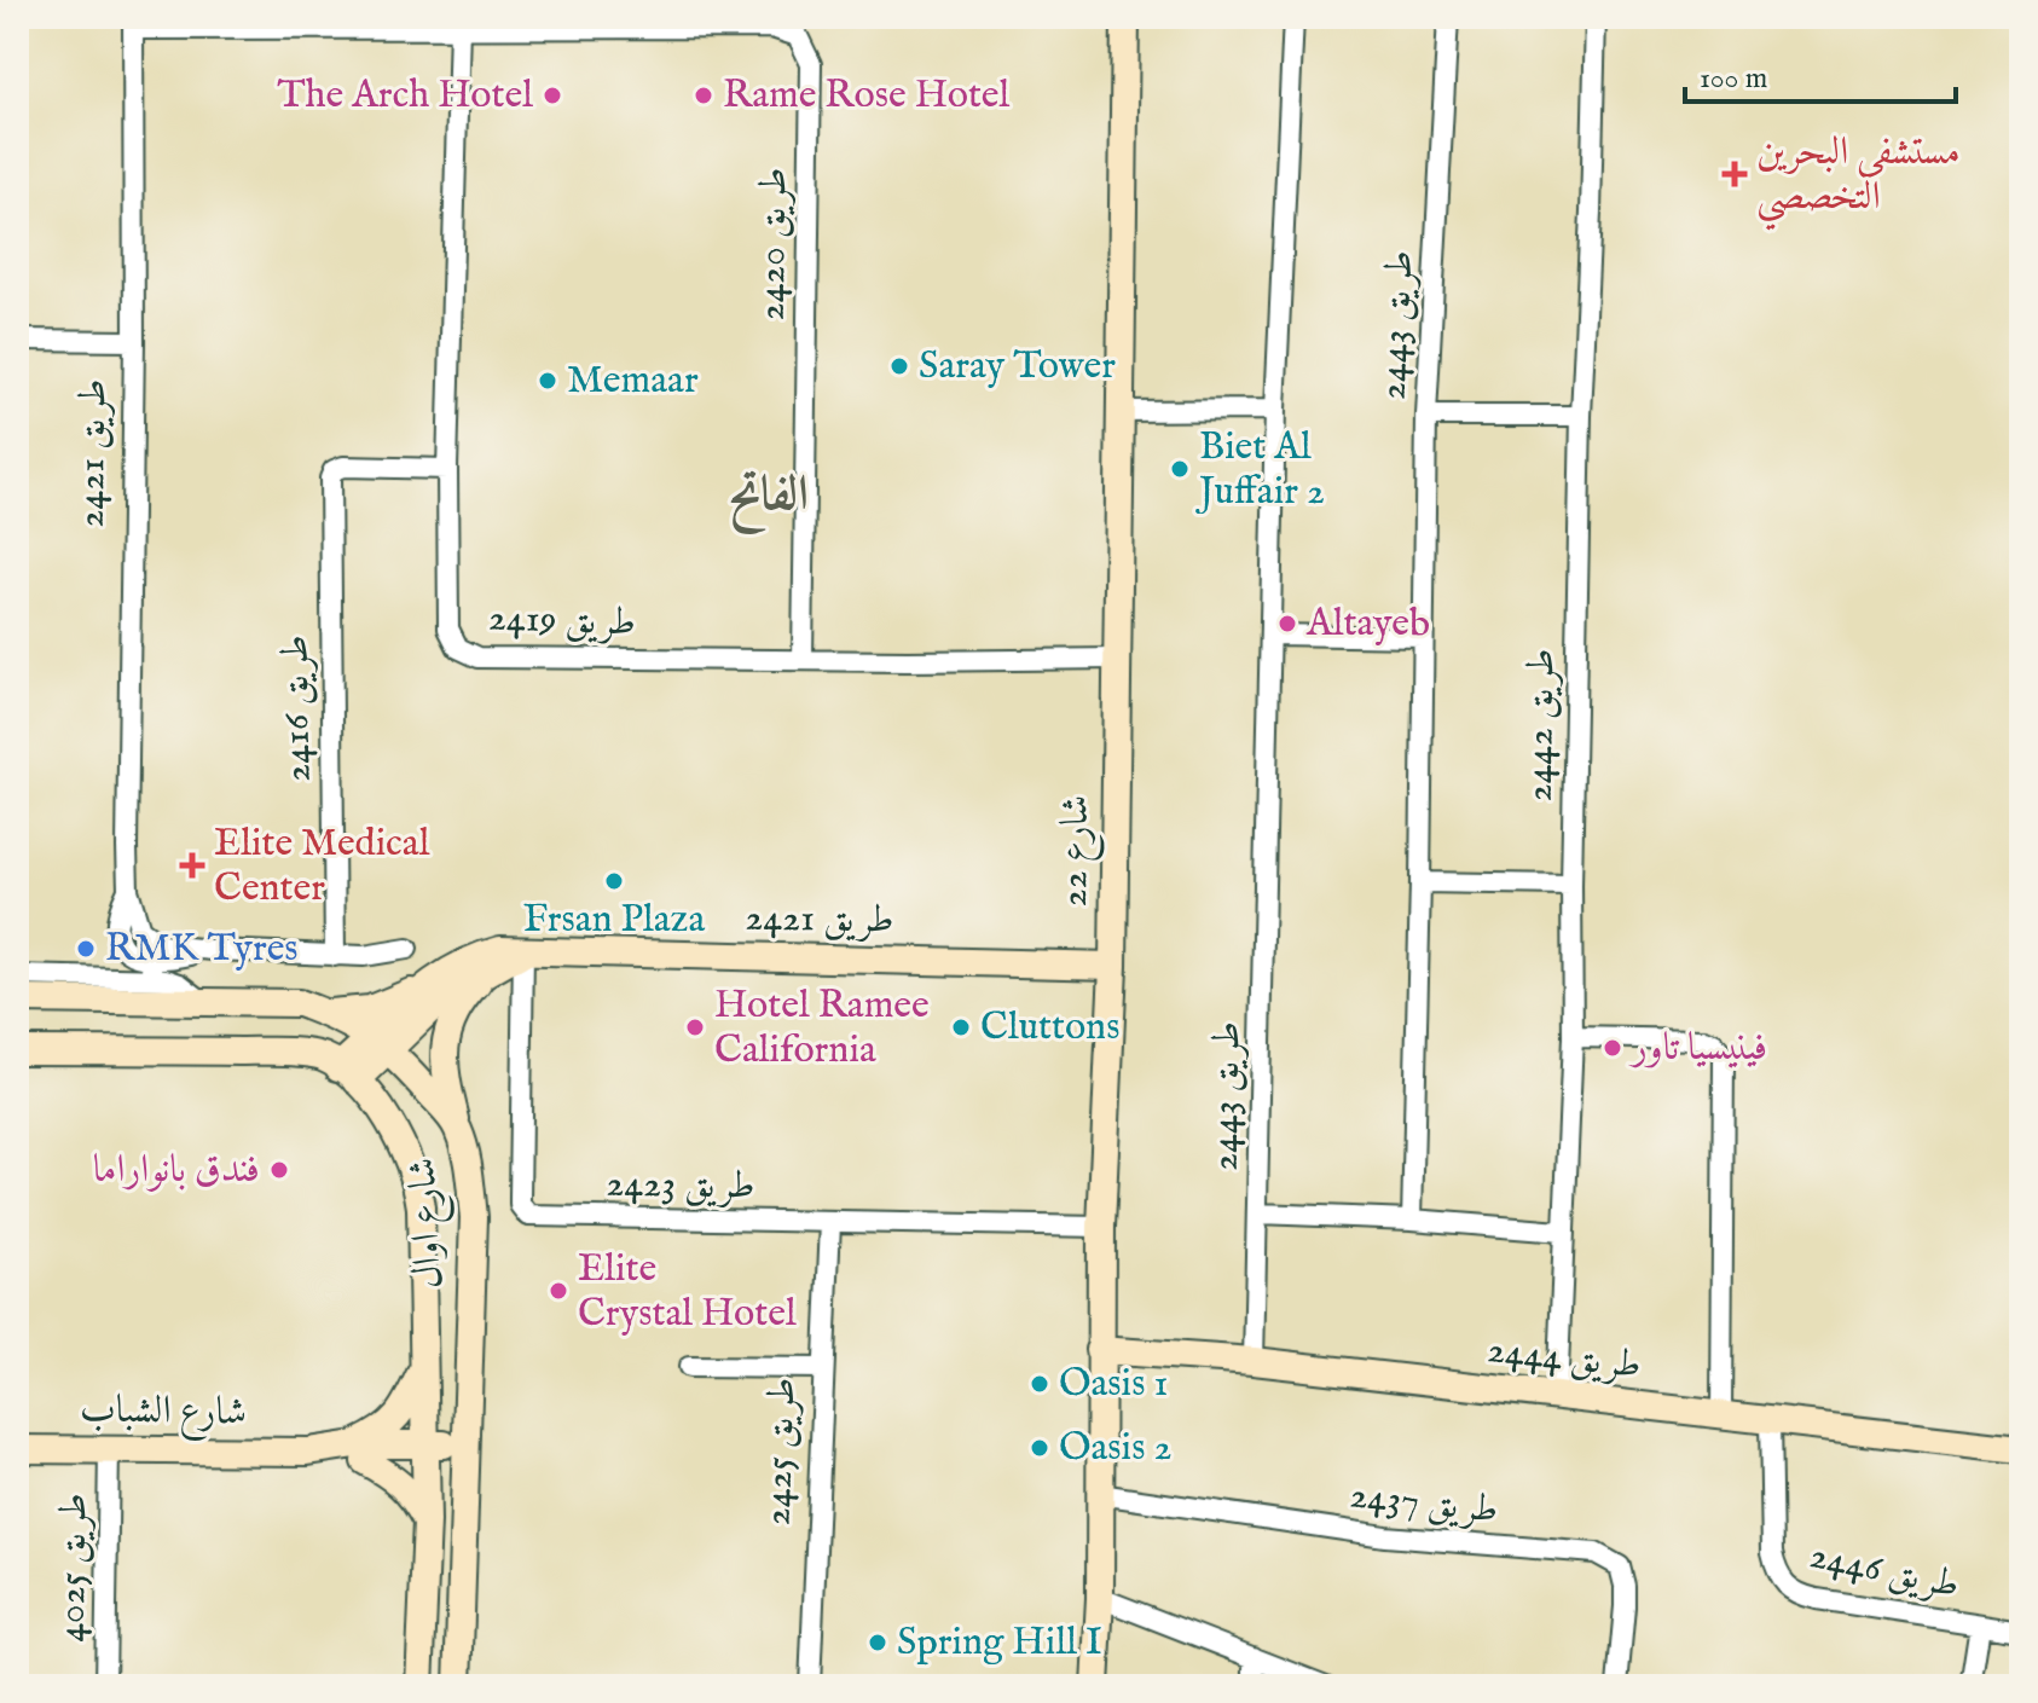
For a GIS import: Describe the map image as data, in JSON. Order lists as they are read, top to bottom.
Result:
{
  "streets": {
    "street": [
      "طريق 2420",
      "طريق 2443",
      "طريق 2421",
      "طريق 2419",
      "طريق 2416",
      "طريق 2442",
      "شارع 22",
      "طريق 2423",
      "شارع اوال",
      "طريق 2444",
      "شارع الشباب",
      "طريق 2425",
      "طريق 2437",
      "طريق 4025",
      "طريق 2446"
    ]
  },
  "crossings": [
    ["طريق 2420", "طريق 2421"],
    ["طريق 2420", "طريق 2419"],
    ["طريق 2443", "طريق 2442"],
    ["طريق 2443", "طريق 2444"],
    ["طريق 2421", "طريق 2416"],
    ["طريق 2421", "شارع 22"],
    ["طريق 2421", "طريق 2423"],
    ["طريق 2421", "شارع اوال"],
    ["طريق 2419", "طريق 2416"],
    ["طريق 2419", "شارع 22"],
    ["طريق 2442", "طريق 2444"],
    ["شارع 22", "طريق 2423"],
    ["شارع 22", "طريق 2444"],
    ["شارع 22", "طريق 2437"],
    ["طريق 2423", "طريق 2425"],
    ["شارع اوال", "شارع الشباب"],
    ["طريق 2444", "طريق 2446"],
    ["شارع الشباب", "طريق 4025"]
  ],
  "districts": ["الفاتح"],
  "places": {
    "other": [
      "The Arch Hotel",
      "Rame Rose Hotel",
      "Saray Tower",
      "Memaar",
      "Biet Al Juffair 2",
      "Altayeb",
      "Frsan Plaza",
      "RMK Tyres",
      "Hotel Ramee California",
      "Cluttons",
      "فينيسيا تاور",
      "فندق بانواراما",
      "Elite Crystal Hotel",
      "Oasis 1",
      "Oasis 2",
      "Spring Hill I"
    ],
    "health": ["مستشفى البحرين التخصصي", "Elite Medical Center"]
  },
  "scale_bar": "100 m"
}
